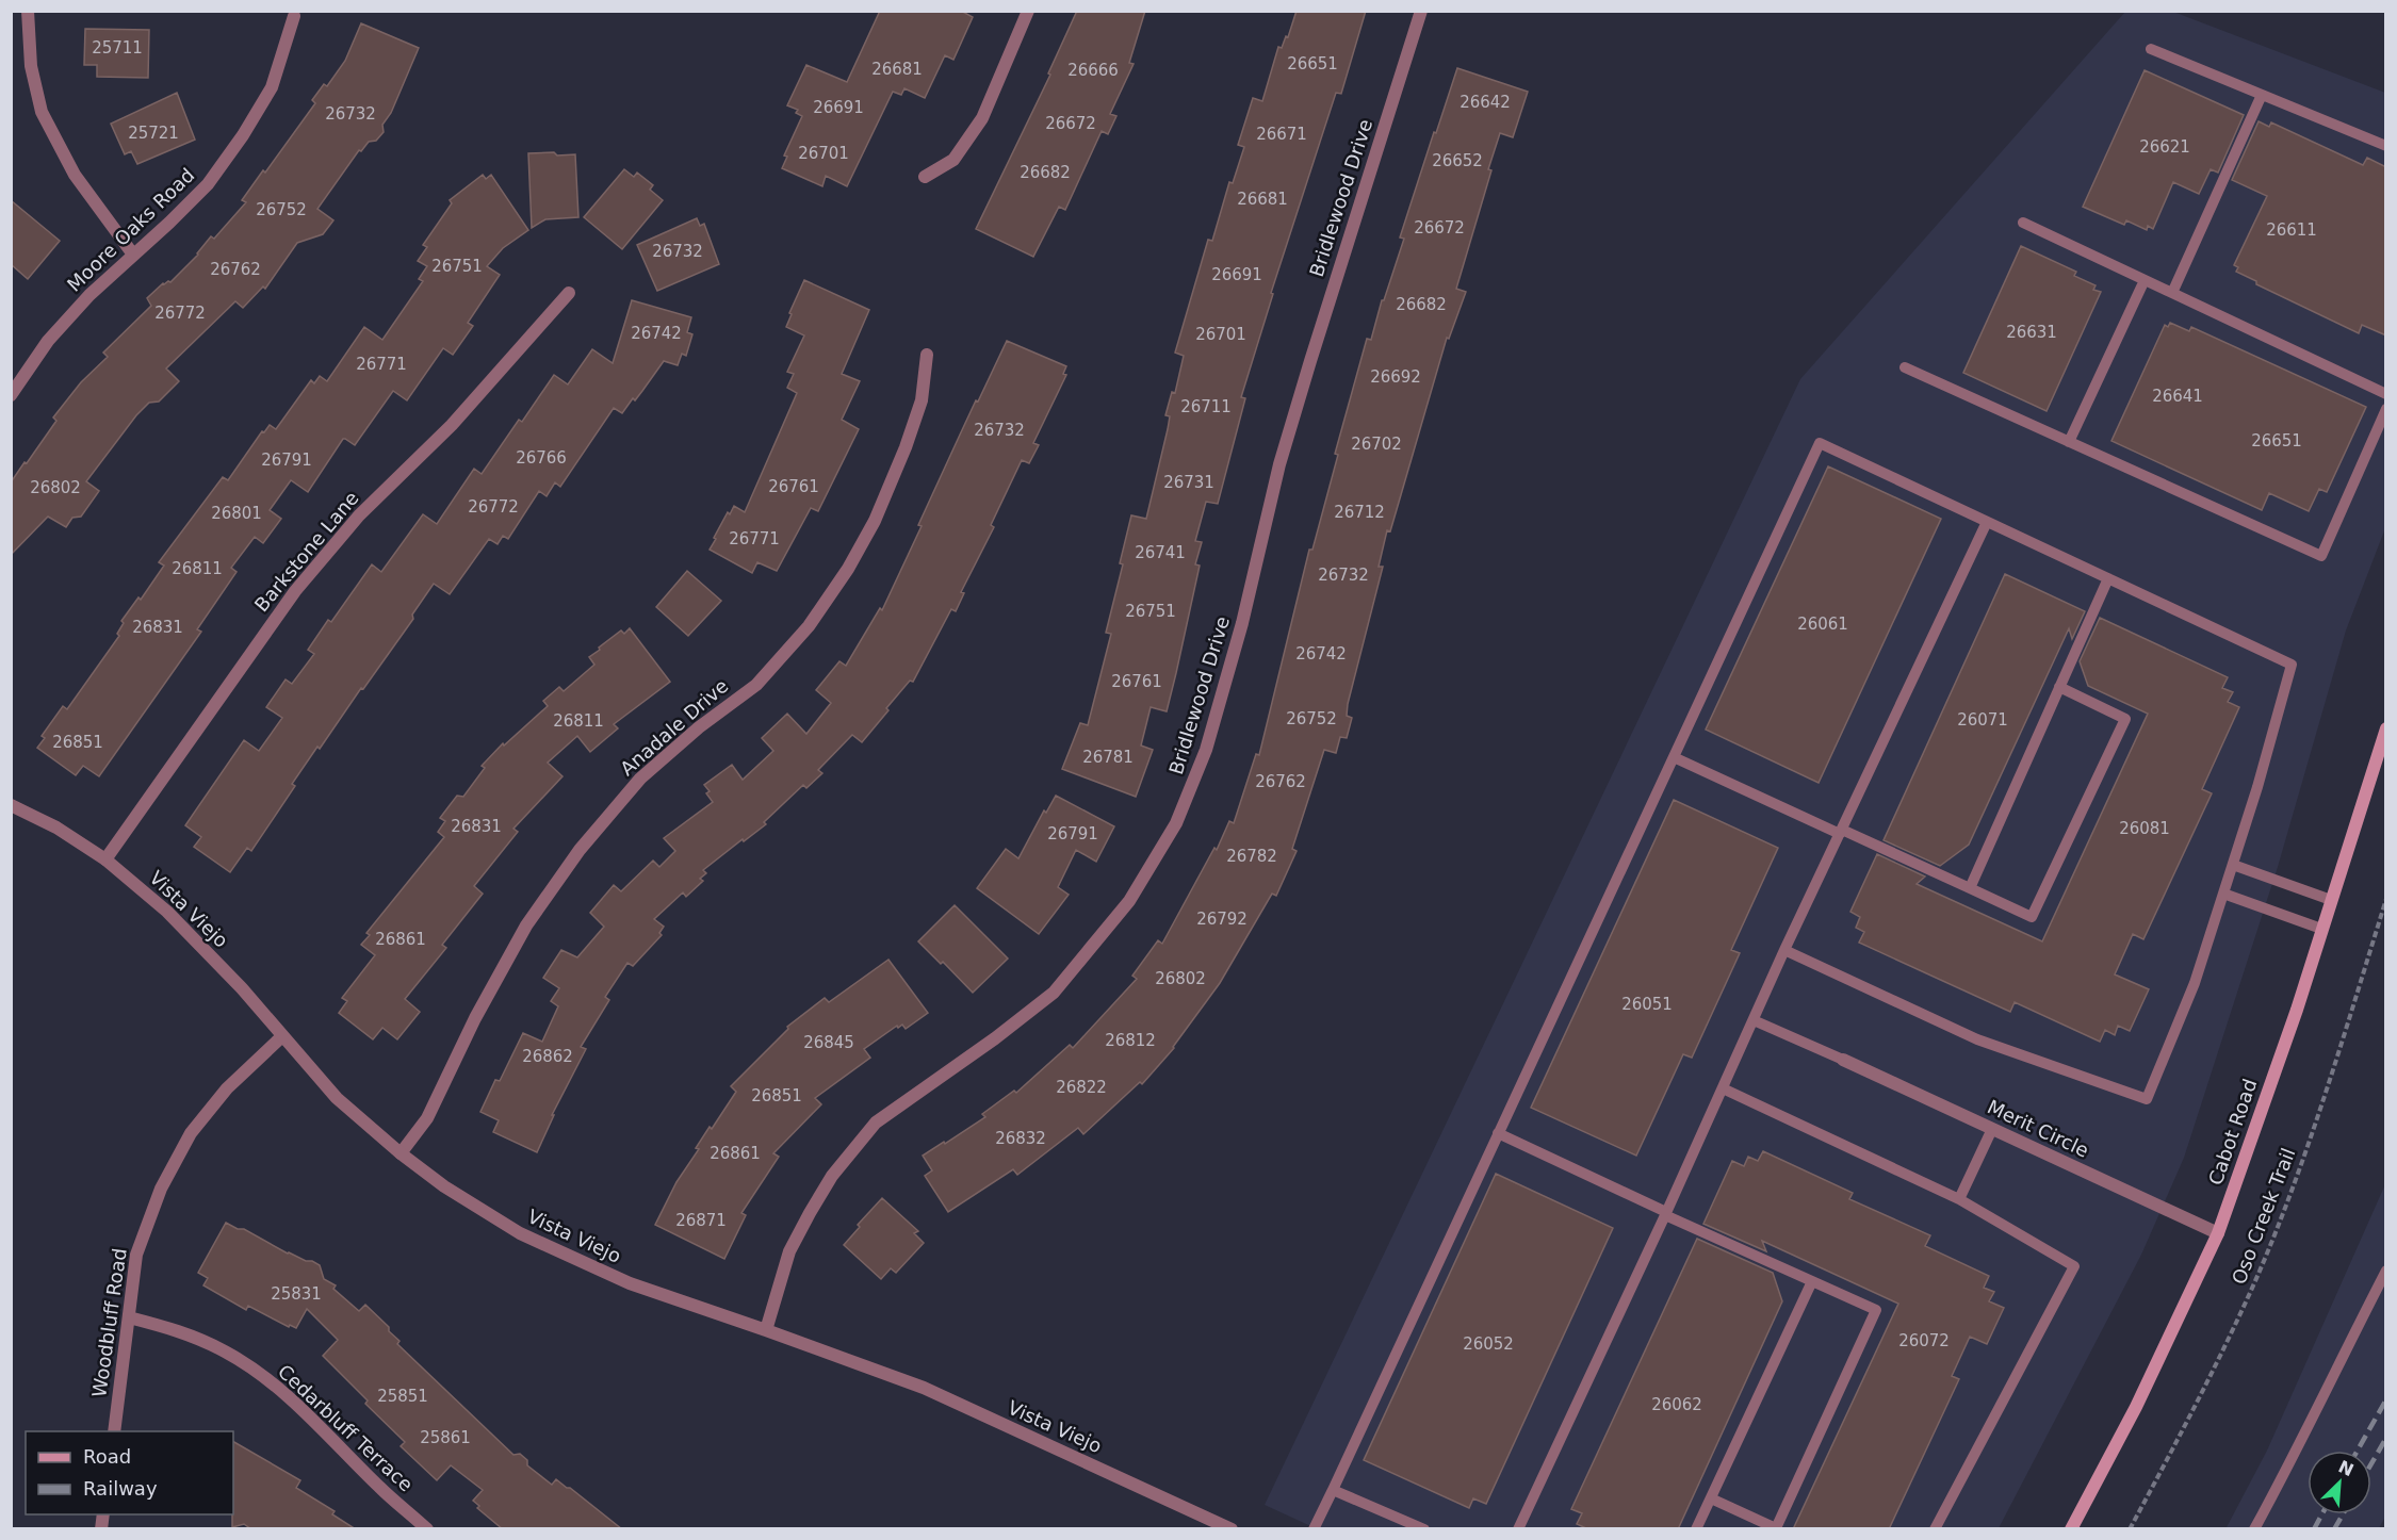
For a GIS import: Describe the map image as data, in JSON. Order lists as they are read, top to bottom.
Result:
{
  "streets": {
    "main road": ["Cabot Road"],
    "street": [
      "Bridlewood Drive",
      "Moore Oaks Road",
      "Barkstone Lane",
      "Anadale Drive",
      "Vista Viejo",
      "Merit Circle",
      "Woodbluff Road",
      "Cedarbluff Terrace"
    ],
    "path": ["Oso Creek Trail"]
  },
  "crossings": [
    ["Bridlewood Drive", "Vista Viejo"],
    ["Barkstone Lane", "Vista Viejo"],
    ["Anadale Drive", "Vista Viejo"],
    ["Vista Viejo", "Woodbluff Road"],
    ["Merit Circle", "Cabot Road"],
    ["Woodbluff Road", "Cedarbluff Terrace"]
  ],
  "house_numbers": [
    "25711",
    "26651",
    "26681",
    "26666",
    "26642",
    "26691",
    "26732",
    "26672",
    "25721",
    "26671",
    "26621",
    "26701",
    "26652",
    "26682",
    "26681",
    "26752",
    "26672",
    "26611",
    "26732",
    "26751",
    "26762",
    "26691",
    "26682",
    "26772",
    "26631",
    "26742",
    "26701",
    "26771",
    "26692",
    "26641",
    "26711",
    "26732",
    "26651",
    "26702",
    "26766",
    "26791",
    "26731",
    "26761",
    "26802",
    "26772",
    "26712",
    "26801",
    "26771",
    "26741",
    "26811",
    "26732",
    "26751",
    "26061",
    "26831",
    "26742",
    "26761",
    "26752",
    "26071",
    "26811",
    "26851",
    "26781",
    "26762",
    "26831",
    "26081",
    "26791",
    "26782",
    "26792",
    "26861",
    "26802",
    "26051",
    "26812",
    "26845",
    "26862",
    "26822",
    "26851",
    "26832",
    "26861",
    "26871",
    "25831",
    "26072",
    "26052",
    "25851",
    "26062",
    "25861"
  ],
  "legend": ["Road", "Railway"],
  "north": "top right"
}
